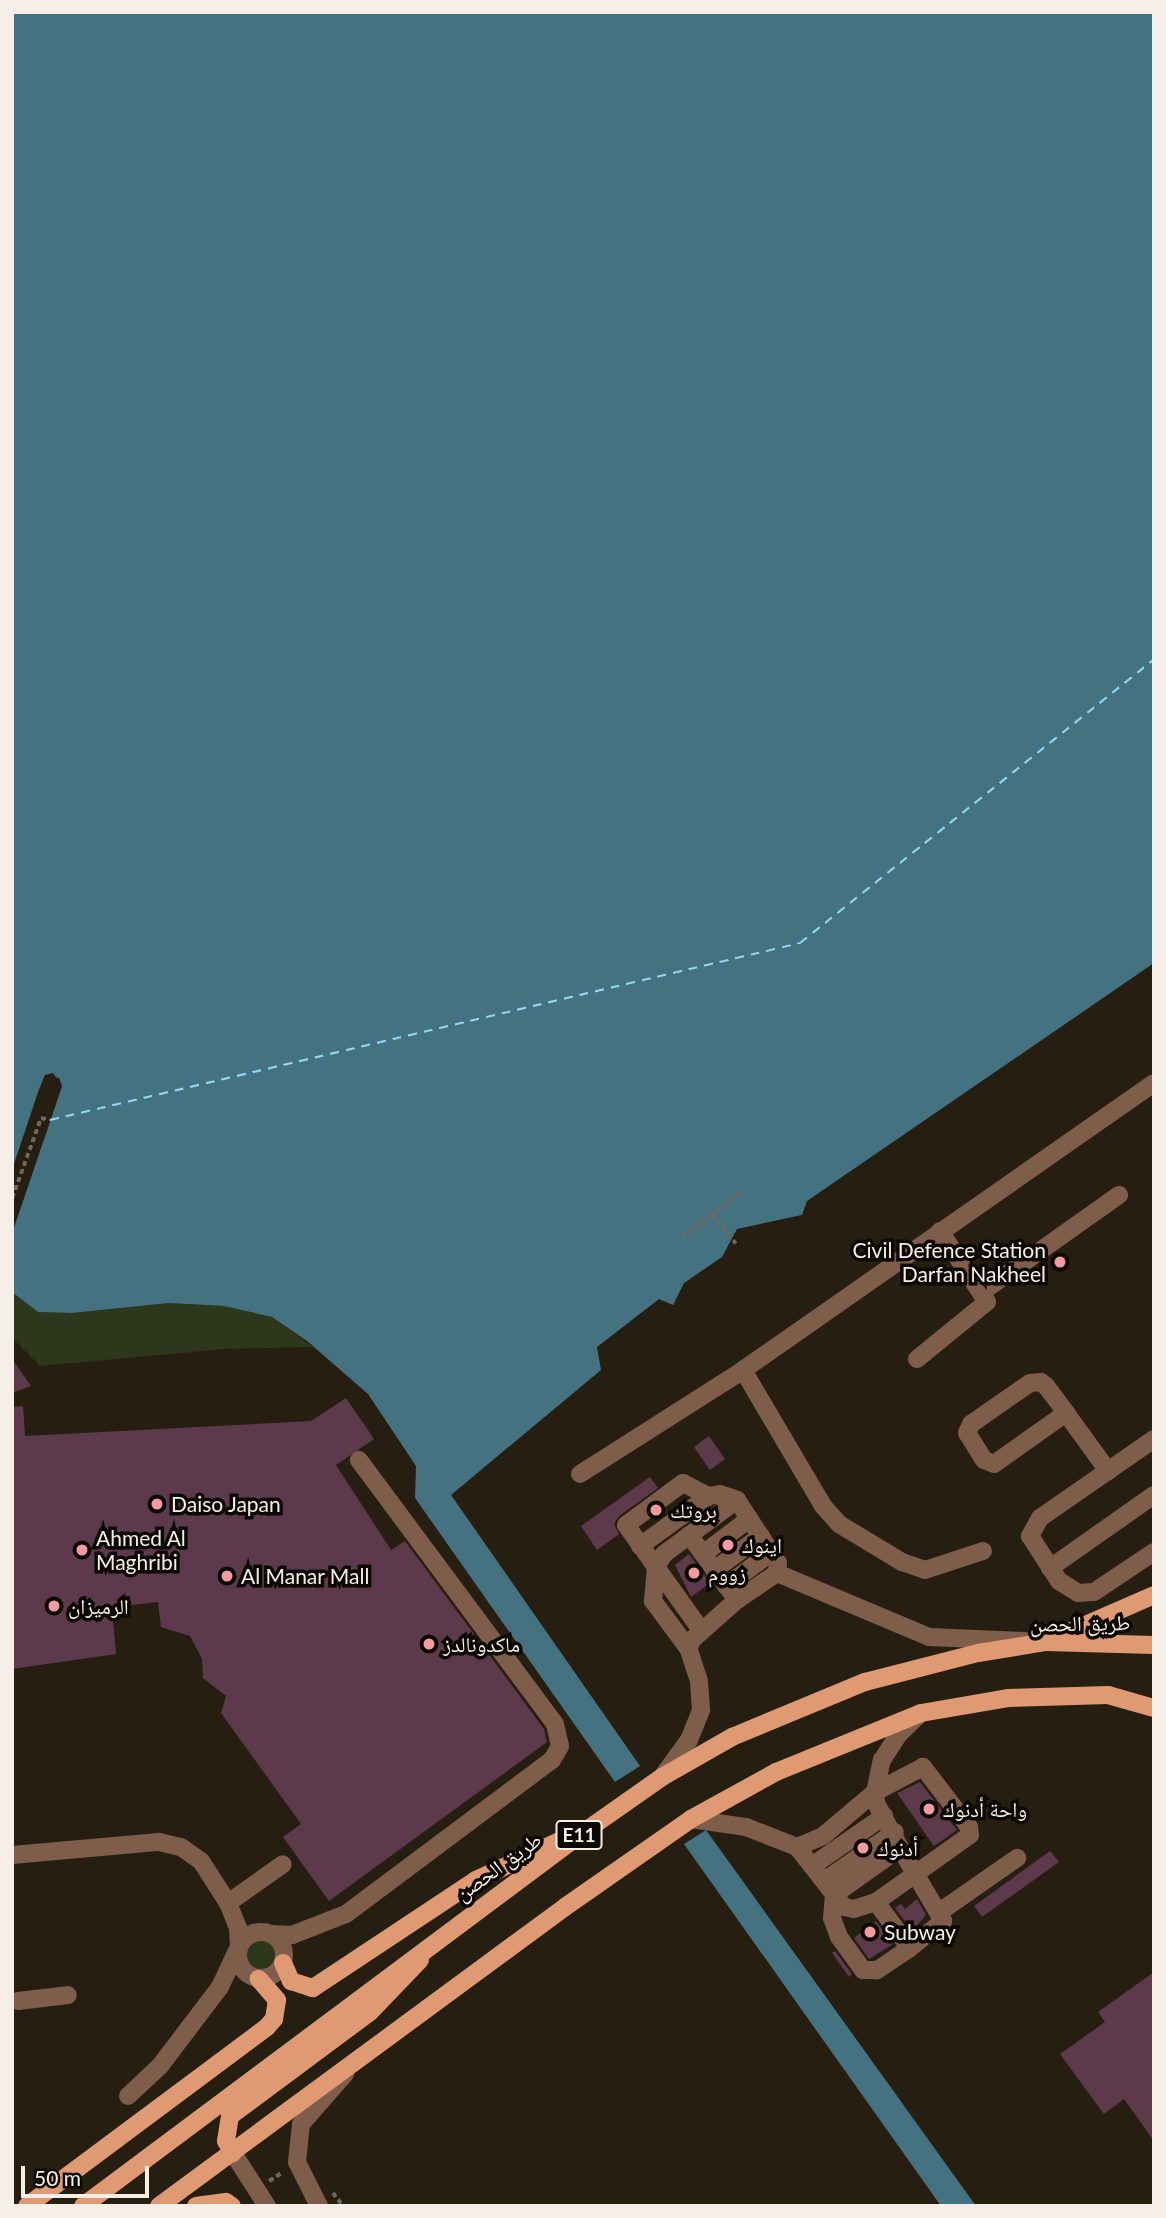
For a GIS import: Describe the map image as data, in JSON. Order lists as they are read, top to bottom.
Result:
{
  "streets": {
    "main road": ["طريق الحصن", "E11"]
  },
  "places": [
    "Civil Defence Station Darfan Nakheel",
    "Daiso Japan",
    "بروتك",
    "اينوك",
    "Ahmed Al Maghribi",
    "زووم",
    "Al Manar Mall",
    "الرميزان",
    "ماكدونالدز",
    "واحة أدنوك",
    "أدنوك",
    "Subway"
  ],
  "scale_bar": "50 m"
}
